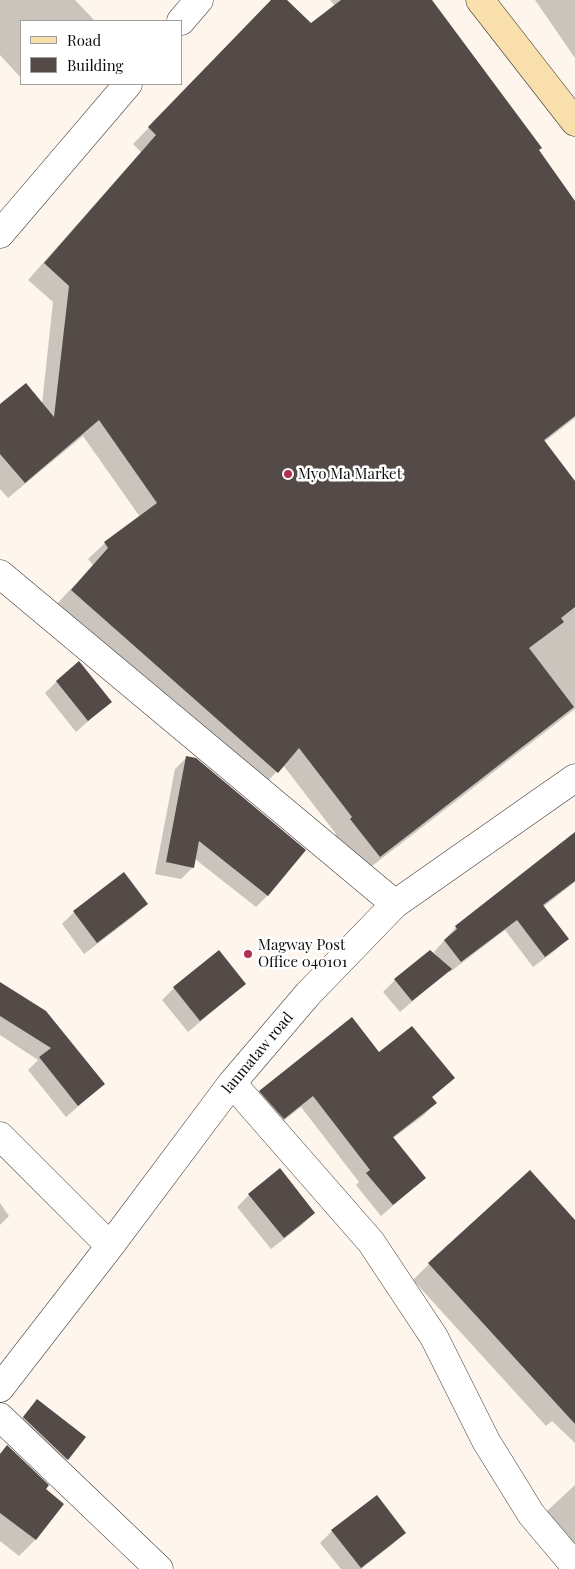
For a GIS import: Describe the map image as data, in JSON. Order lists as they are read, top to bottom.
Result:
{
  "streets": {
    "street": ["lanmataw road"]
  },
  "places": ["Myo Ma Market", "Magway Post Office 040101"],
  "legend": ["Road", "Building"]
}
